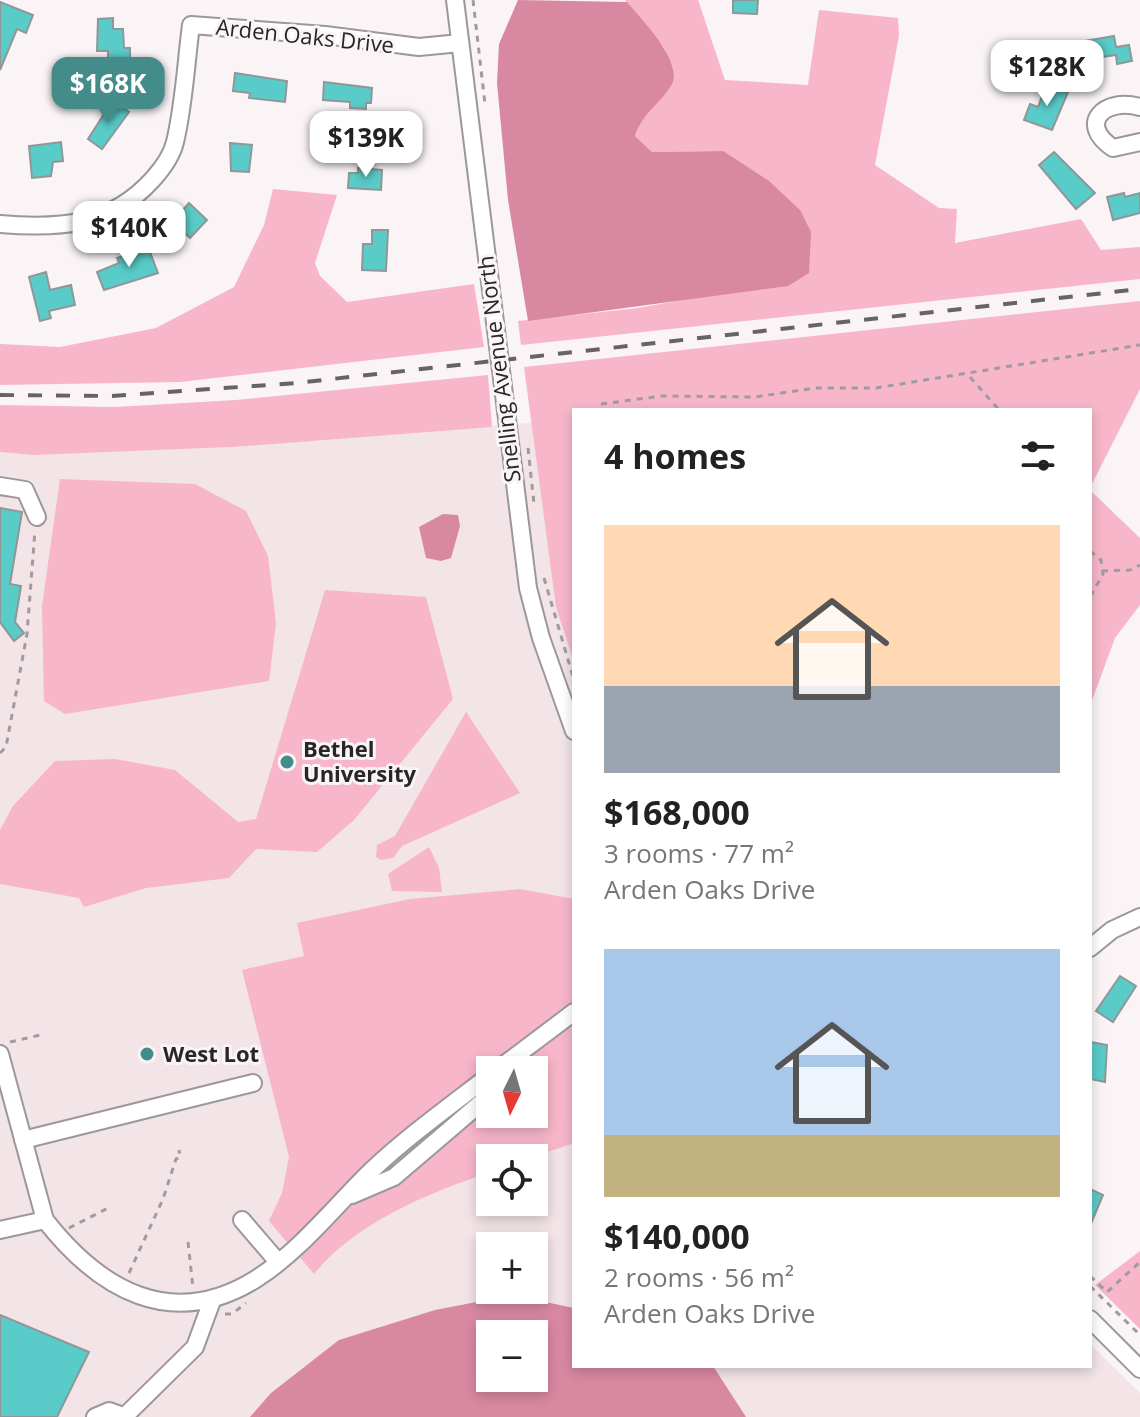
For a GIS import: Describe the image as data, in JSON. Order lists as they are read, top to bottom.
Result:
{
  "streets": {
    "street": ["Arden Oaks Drive", "Snelling Avenue North"]
  },
  "crossings": [
    ["Arden Oaks Drive", "Snelling Avenue North"]
  ],
  "places": ["Bethel University", "West Lot"],
  "north": "bottom",
  "page": {
    "price": [
      "$128K",
      "$168K",
      "$139K",
      "$140K"
    ],
    "heading": "4 homes",
    "list": [
      {
        "name": "$168,000",
        "note": "3 rooms · 77 m² · Arden Oaks Drive"
      },
      {
        "name": "$140,000",
        "note": "2 rooms · 56 m² · Arden Oaks Drive"
      }
    ],
    "map_buttons": ["+", "−"]
  }
}
